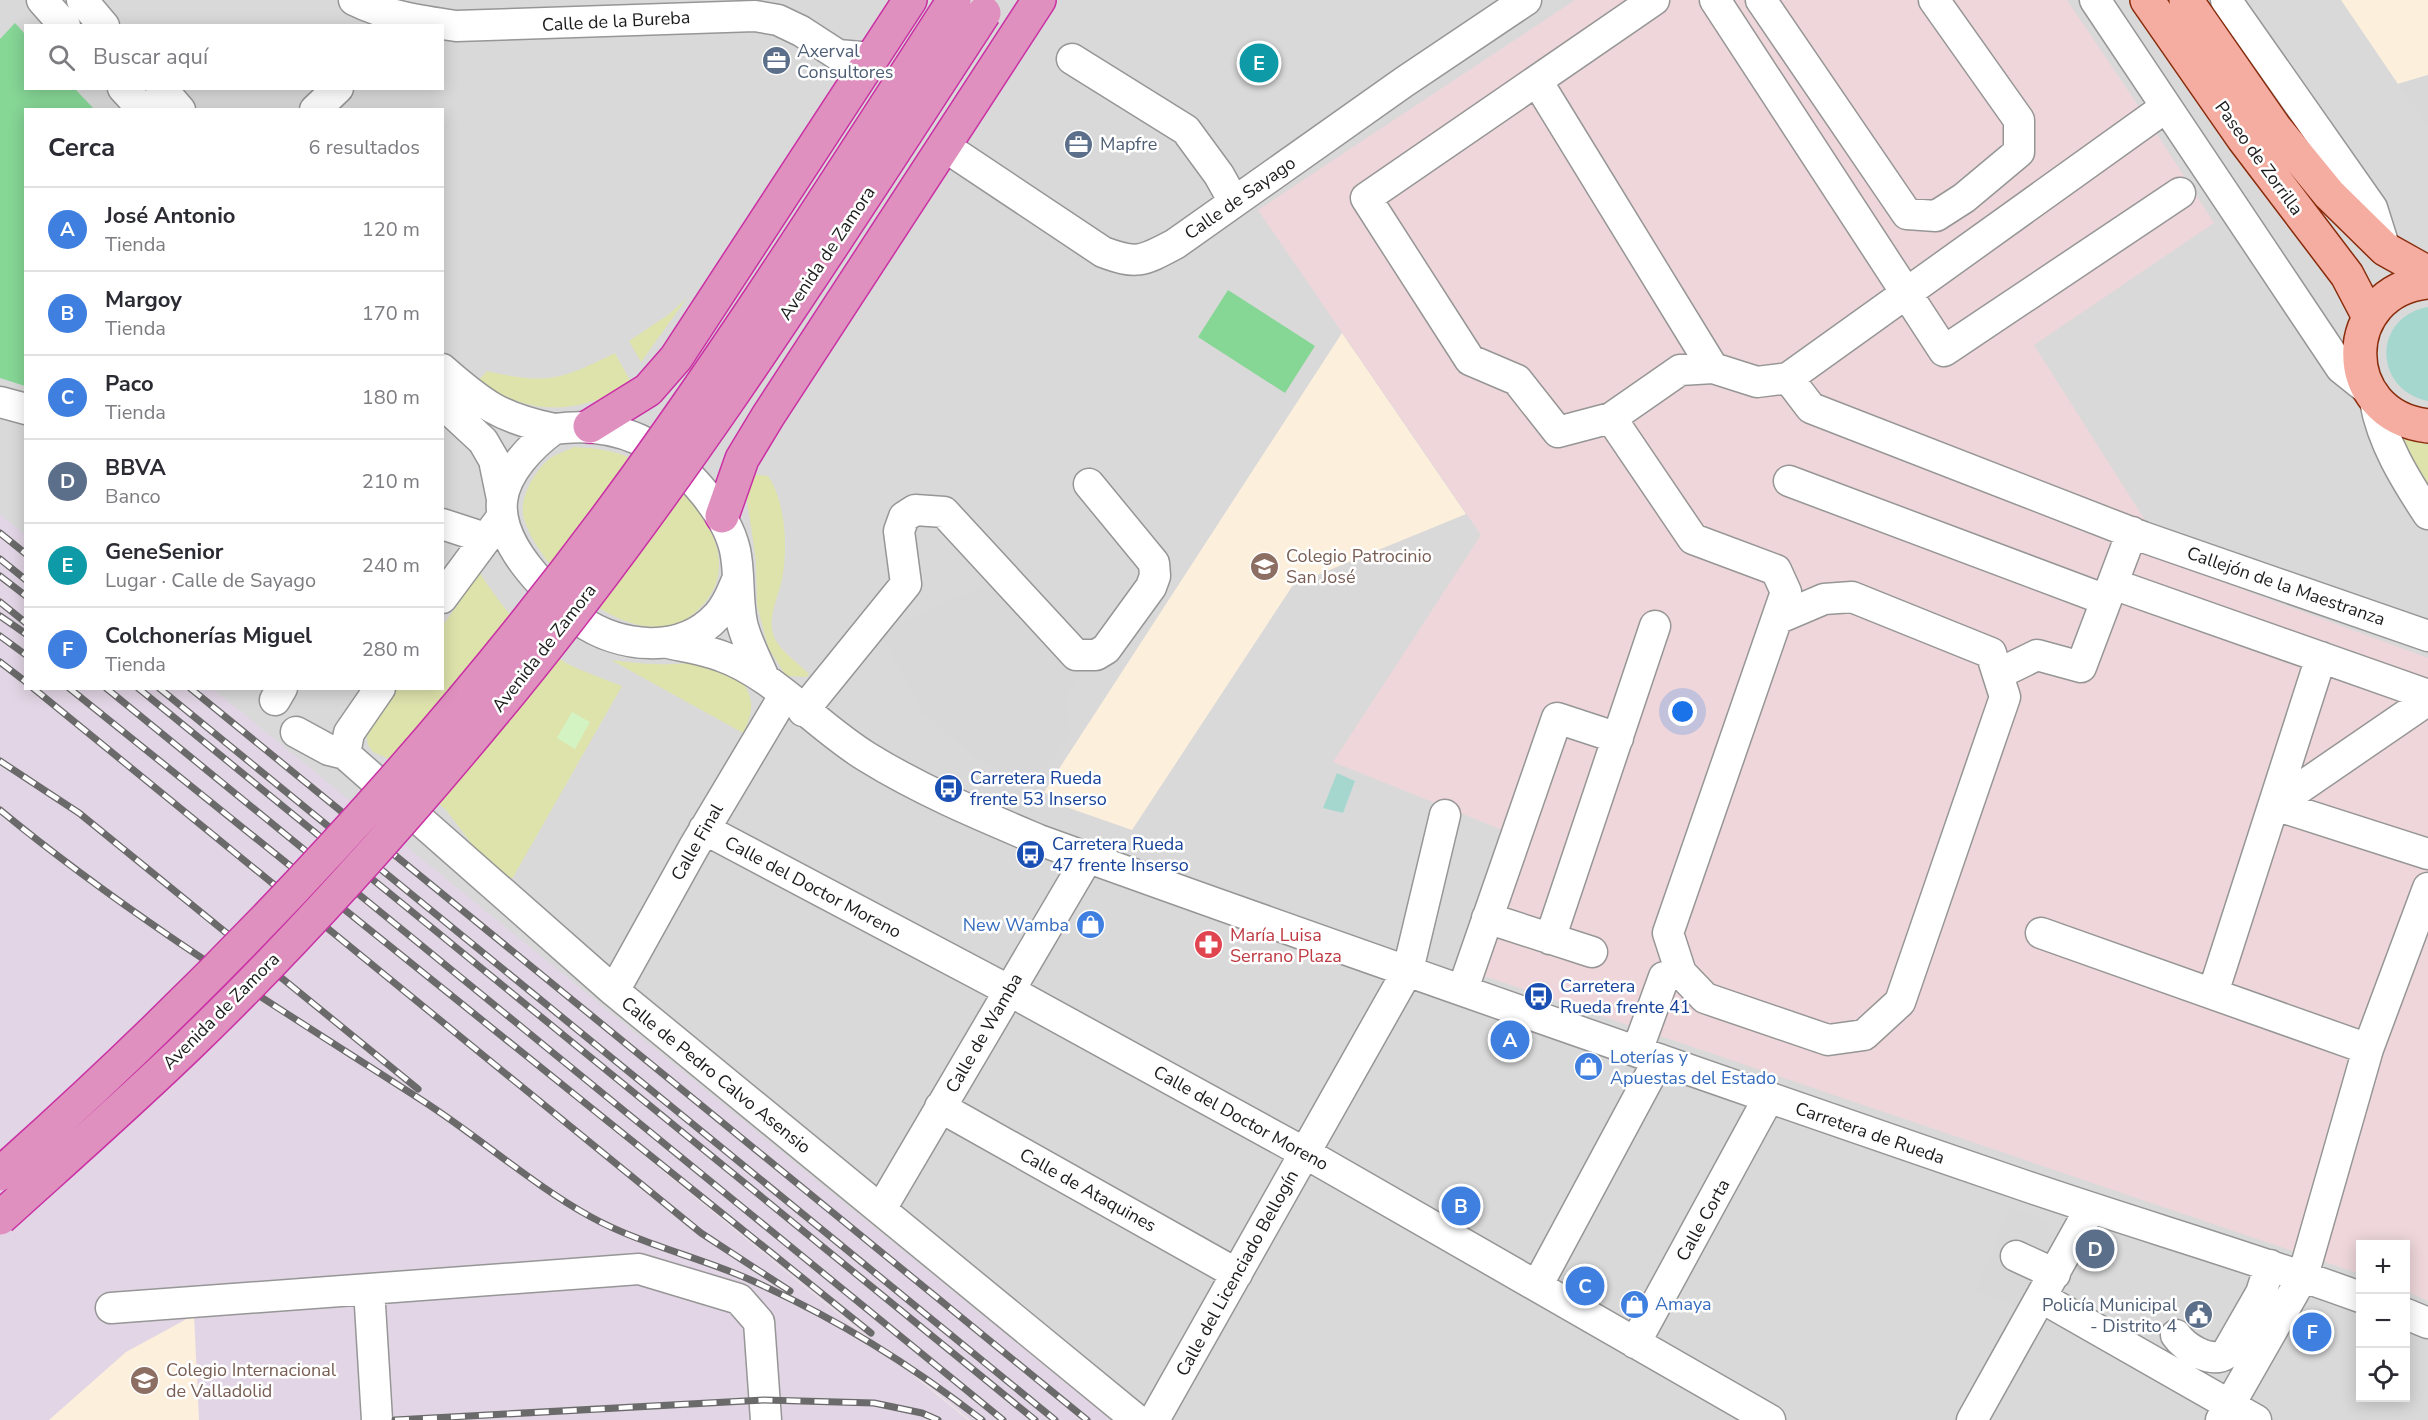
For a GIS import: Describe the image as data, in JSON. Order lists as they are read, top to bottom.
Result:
{
  "streets": {
    "highway": ["Avenida de Zamora"],
    "main road": ["Paseo de Zorrilla"],
    "street": [
      "Calle de la Bureba",
      "Calle de Sayago",
      "Callejón de la Maestranza",
      "Calle Final",
      "Calle del Doctor Moreno",
      "Calle de Wamba",
      "Calle de Pedro Calvo Asensio",
      "Carretera de Rueda",
      "Calle de Ataquines",
      "Calle Corta",
      "Calle del Licenciado Bellogín"
    ]
  },
  "crossings": [
    ["Calle Final", "Calle del Doctor Moreno"],
    ["Calle Final", "Calle de Pedro Calvo Asensio"],
    ["Calle Final", "Carretera de Rueda"],
    ["Calle del Doctor Moreno", "Calle de Wamba"],
    ["Calle del Doctor Moreno", "Calle Corta"],
    ["Calle del Doctor Moreno", "Calle del Licenciado Bellogín"],
    ["Calle de Wamba", "Calle de Pedro Calvo Asensio"],
    ["Calle de Wamba", "Carretera de Rueda"],
    ["Calle de Wamba", "Calle de Ataquines"],
    ["Carretera de Rueda", "Calle Corta"],
    ["Carretera de Rueda", "Calle del Licenciado Bellogín"],
    ["Calle de Ataquines", "Calle del Licenciado Bellogín"]
  ],
  "places": {
    "office": ["Axerval Consultores", "Mapfre"],
    "school or university": ["Colegio Patrocinio San José", "Colegio Internacional de Valladolid"],
    "bus stop": ["Carretera Rueda frente 53 Inserso", "Carretera Rueda 47 frente Inserso", "Carretera Rueda frente 41"],
    "shop": ["New Wamba", "Loterías y Apuestas del Estado", "Amaya"],
    "pharmacy": ["María Luisa Serrano Plaza"],
    "public building": ["Policía Municipal - Distrito 4"]
  },
  "page": {
    "search": "Buscar aquí",
    "pins": [
      "E",
      "A",
      "B",
      "D",
      "C",
      "F"
    ],
    "heading": ["Cerca", "6 resultados"],
    "list": [
      {
        "mark": "A",
        "name": "José Antonio",
        "note": "Tienda",
        "value": "120 m"
      },
      {
        "mark": "B",
        "name": "Margoy",
        "note": "Tienda",
        "value": "170 m"
      },
      {
        "mark": "C",
        "name": "Paco",
        "note": "Tienda",
        "value": "180 m"
      },
      {
        "mark": "D",
        "name": "BBVA",
        "note": "Banco",
        "value": "210 m"
      },
      {
        "mark": "E",
        "name": "GeneSenior",
        "note": "Lugar · Calle de Sayago",
        "value": "240 m"
      },
      {
        "mark": "F",
        "name": "Colchonerías Miguel",
        "note": "Tienda",
        "value": "280 m"
      }
    ],
    "map_buttons": ["+", "−"]
  }
}
